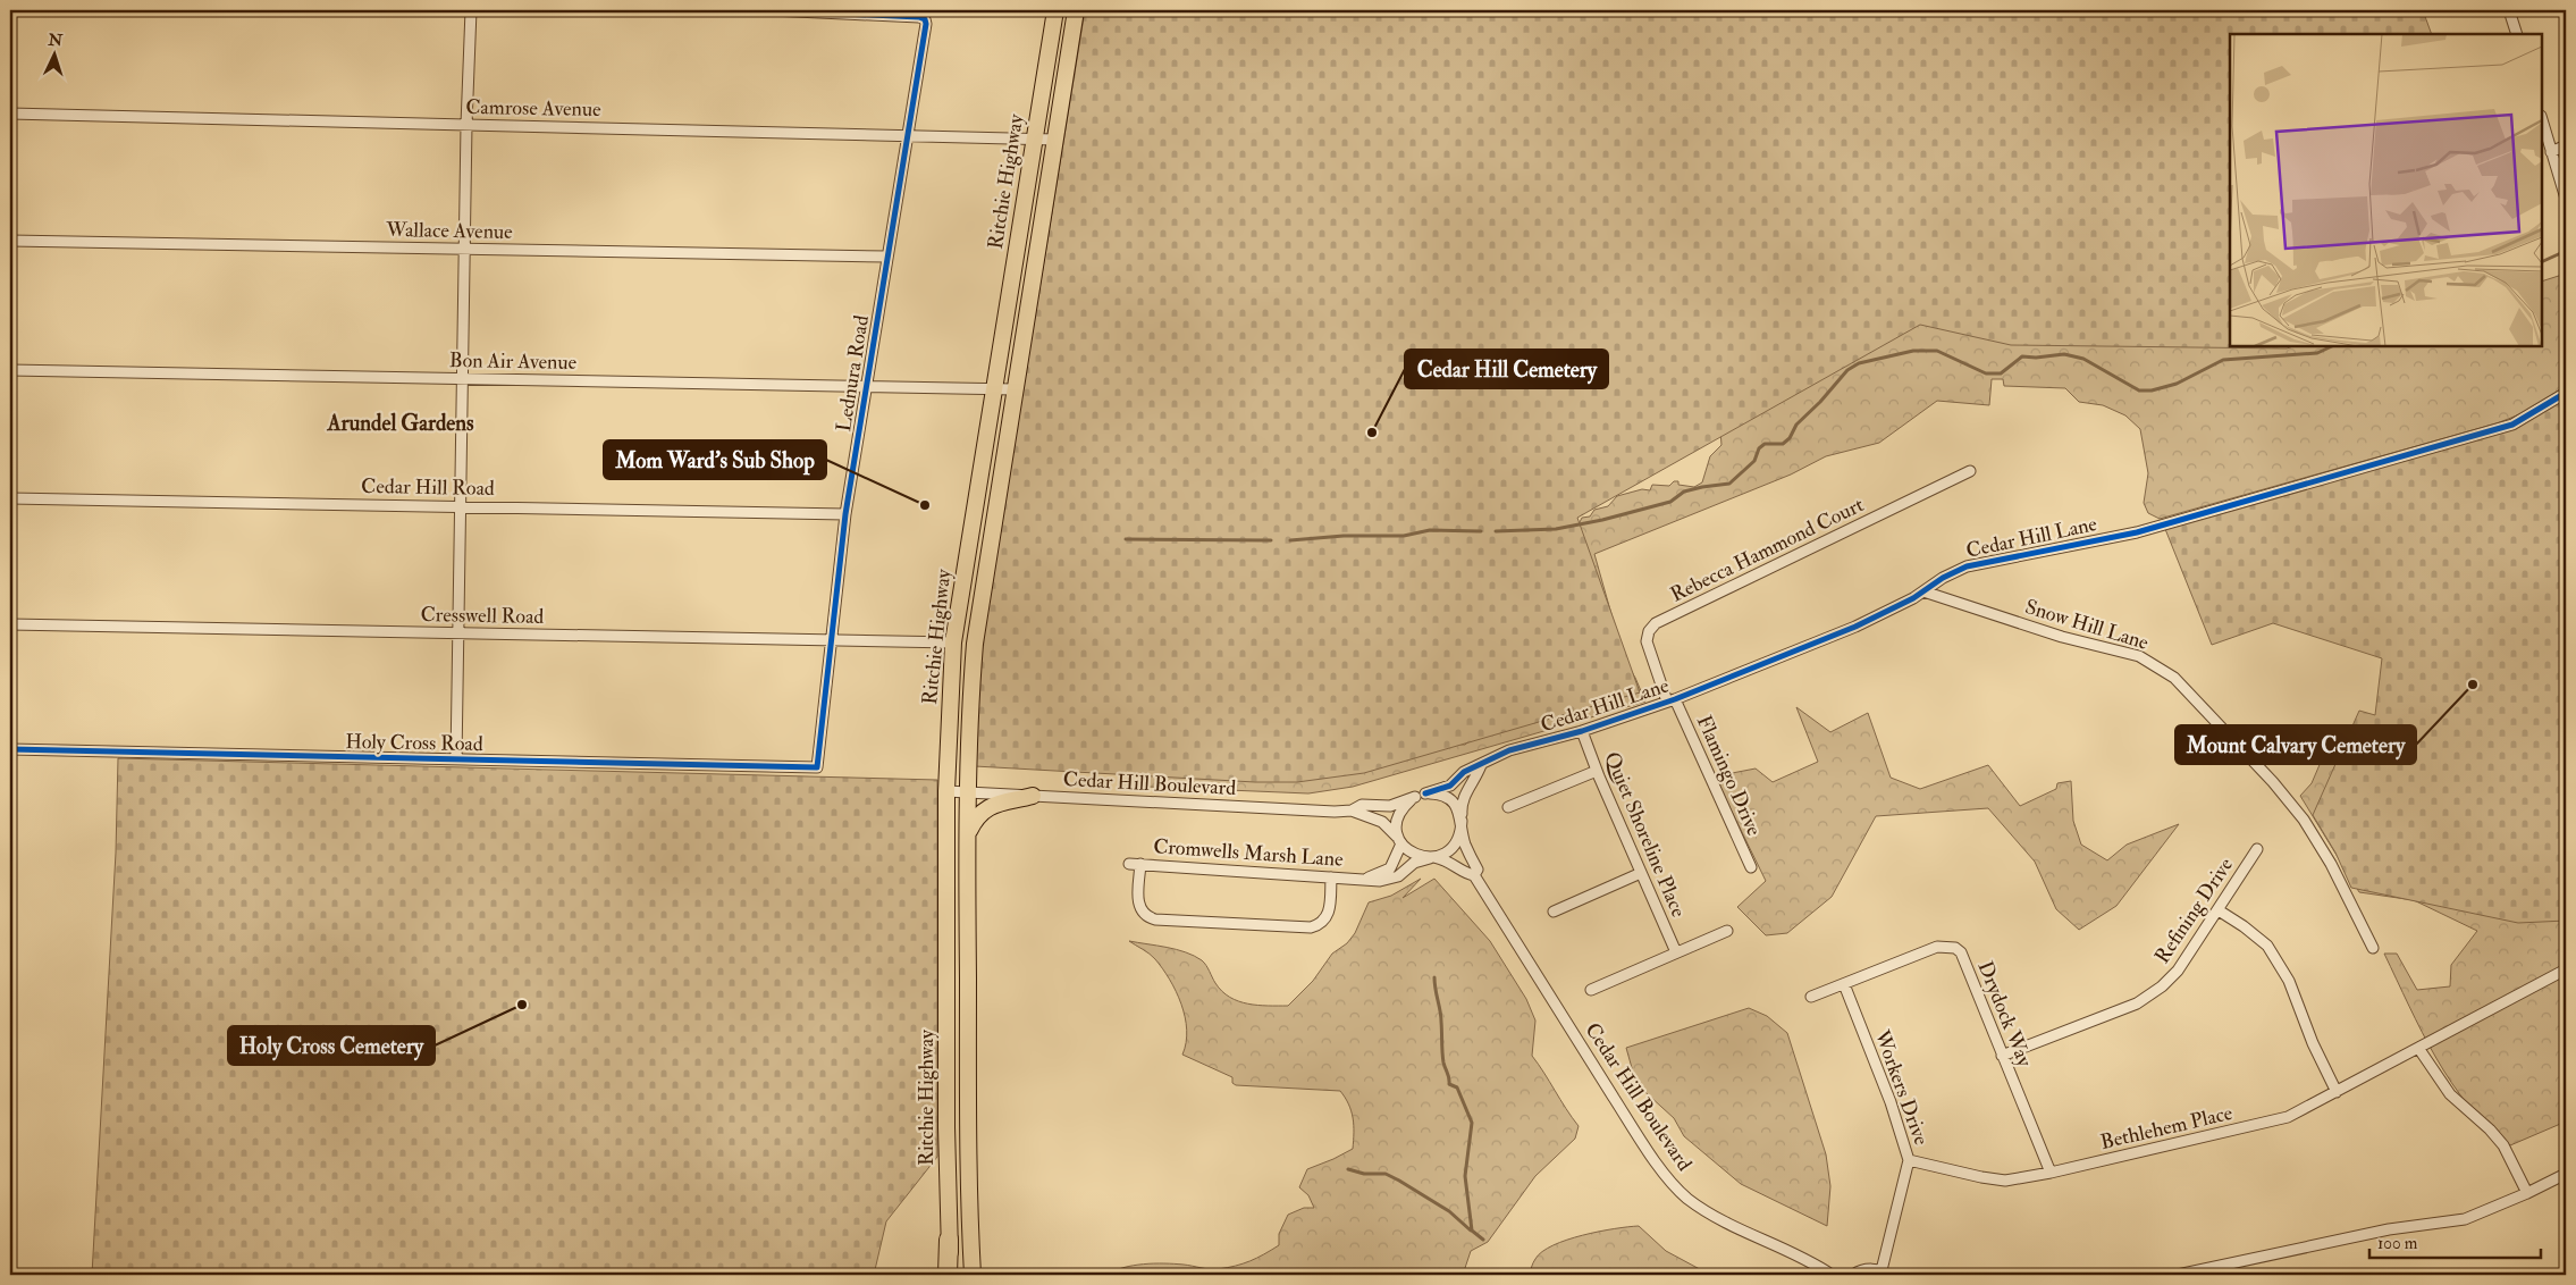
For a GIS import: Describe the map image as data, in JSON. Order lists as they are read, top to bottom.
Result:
{
  "streets": {
    "main road": ["Ritchie Highway"],
    "street": [
      "Camrose Avenue",
      "Wallace Avenue",
      "Bon Air Avenue",
      "Lednura Road",
      "Cedar Hill Road",
      "Cedar Hill Lane",
      "Rebecca Hammond Court",
      "Cresswell Road",
      "Snow Hill Lane",
      "Holy Cross Road",
      "Flamingo Drive",
      "Cedar Hill Boulevard",
      "Quiet Shoreline Place",
      "Cromwells Marsh Lane",
      "Refining Drive",
      "Drydock Way",
      "Workers Drive",
      "Bethlehem Place"
    ]
  },
  "crossings": [
    ["Camrose Avenue", "Ritchie Highway"],
    ["Camrose Avenue", "Lednura Road"],
    ["Ritchie Highway", "Bon Air Avenue"],
    ["Ritchie Highway", "Cresswell Road"],
    ["Ritchie Highway", "Cedar Hill Boulevard"],
    ["Wallace Avenue", "Lednura Road"],
    ["Bon Air Avenue", "Lednura Road"],
    ["Lednura Road", "Cedar Hill Road"],
    ["Lednura Road", "Cresswell Road"],
    ["Lednura Road", "Holy Cross Road"],
    ["Cedar Hill Lane", "Rebecca Hammond Court"],
    ["Cedar Hill Lane", "Snow Hill Lane"],
    ["Cedar Hill Lane", "Flamingo Drive"],
    ["Cedar Hill Lane", "Cedar Hill Boulevard"],
    ["Cedar Hill Lane", "Quiet Shoreline Place"],
    ["Cedar Hill Lane", "Cromwells Marsh Lane"],
    ["Rebecca Hammond Court", "Flamingo Drive"],
    ["Cedar Hill Boulevard", "Cromwells Marsh Lane"],
    ["Refining Drive", "Drydock Way"],
    ["Drydock Way", "Workers Drive"],
    ["Drydock Way", "Bethlehem Place"],
    ["Workers Drive", "Bethlehem Place"]
  ],
  "districts": ["Arundel Gardens"],
  "places": [
    "Cedar Hill Cemetery",
    "Mom Ward's Sub Shop",
    "Mount Calvary Cemetery",
    "Holy Cross Cemetery"
  ],
  "scale_bar": "100 m",
  "north": "top"
}
